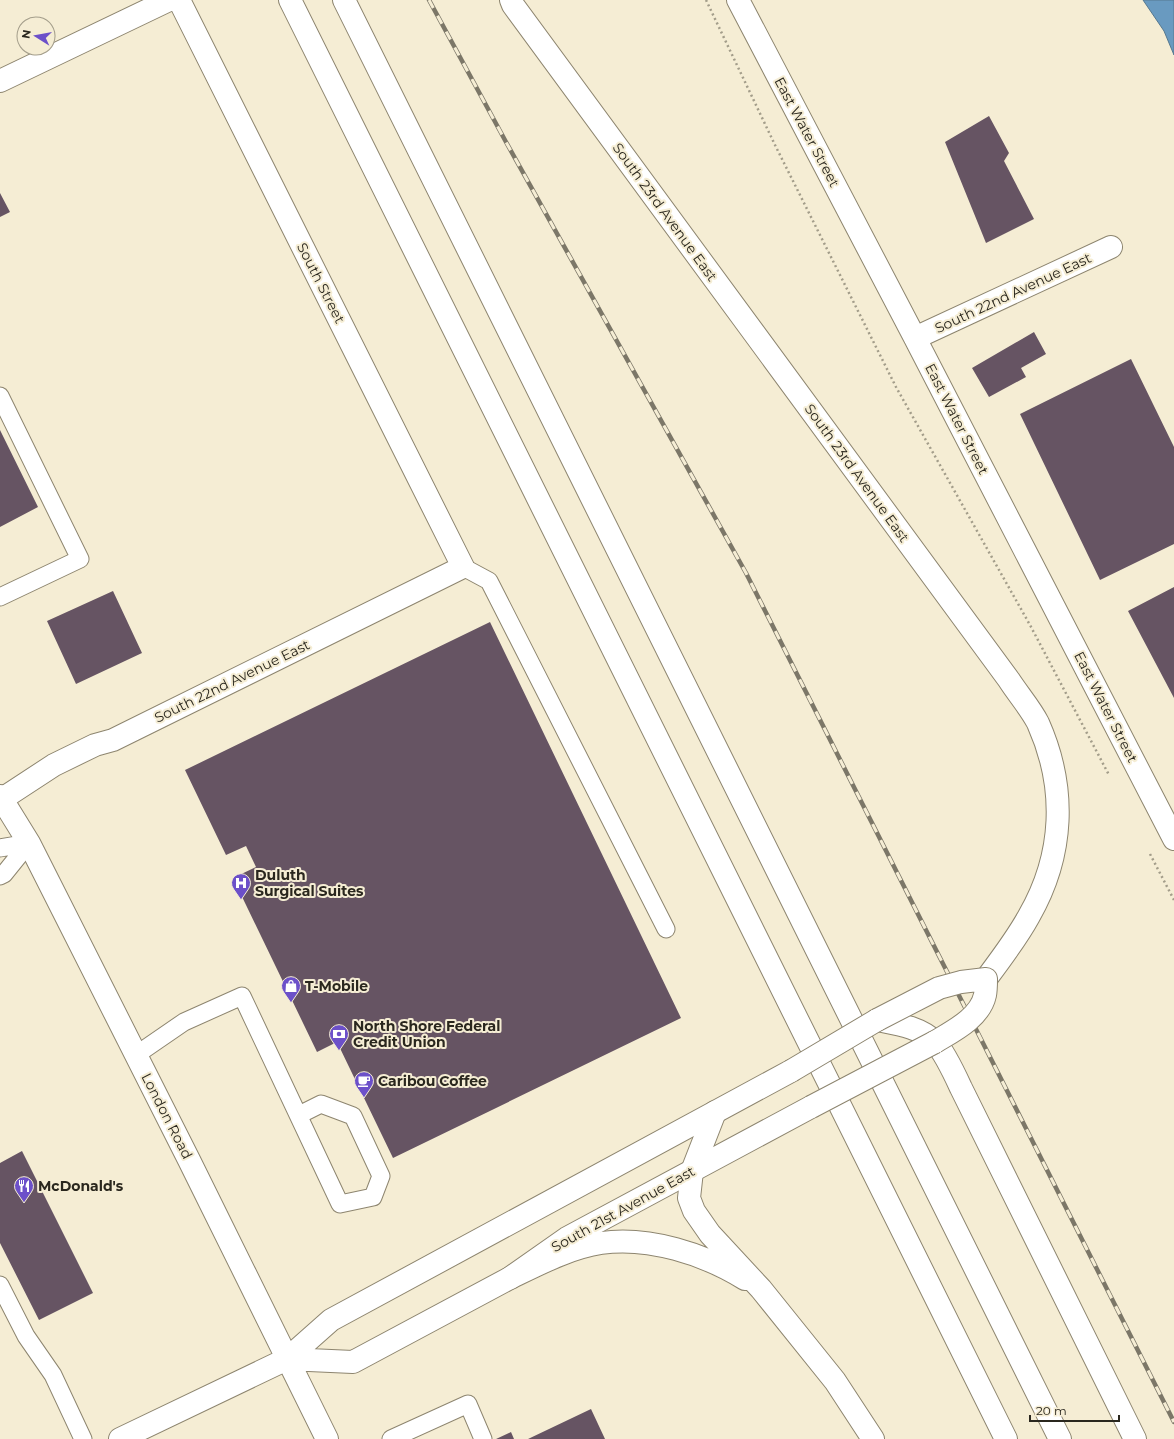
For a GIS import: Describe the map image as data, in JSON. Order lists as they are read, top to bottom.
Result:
{
  "streets": {
    "main road": [
      "East Water Street",
      "South 23rd Avenue East",
      "South Street",
      "South 22nd Avenue East",
      "London Road",
      "South 21st Avenue East"
    ]
  },
  "crossings": [
    ["East Water Street", "South 22nd Avenue East"],
    ["South 23rd Avenue East", "South 21st Avenue East"],
    ["South Street", "South 22nd Avenue East"],
    ["South 22nd Avenue East", "London Road"],
    ["London Road", "South 21st Avenue East"]
  ],
  "places": {
    "hospital": ["Duluth Surgical Suites"],
    "shop": ["T-Mobile"],
    "bank": ["North Shore Federal Credit Union"],
    "cafe": ["Caribou Coffee"],
    "restaurant": ["McDonald's"]
  },
  "scale_bar": "20 m",
  "north": "left"
}
